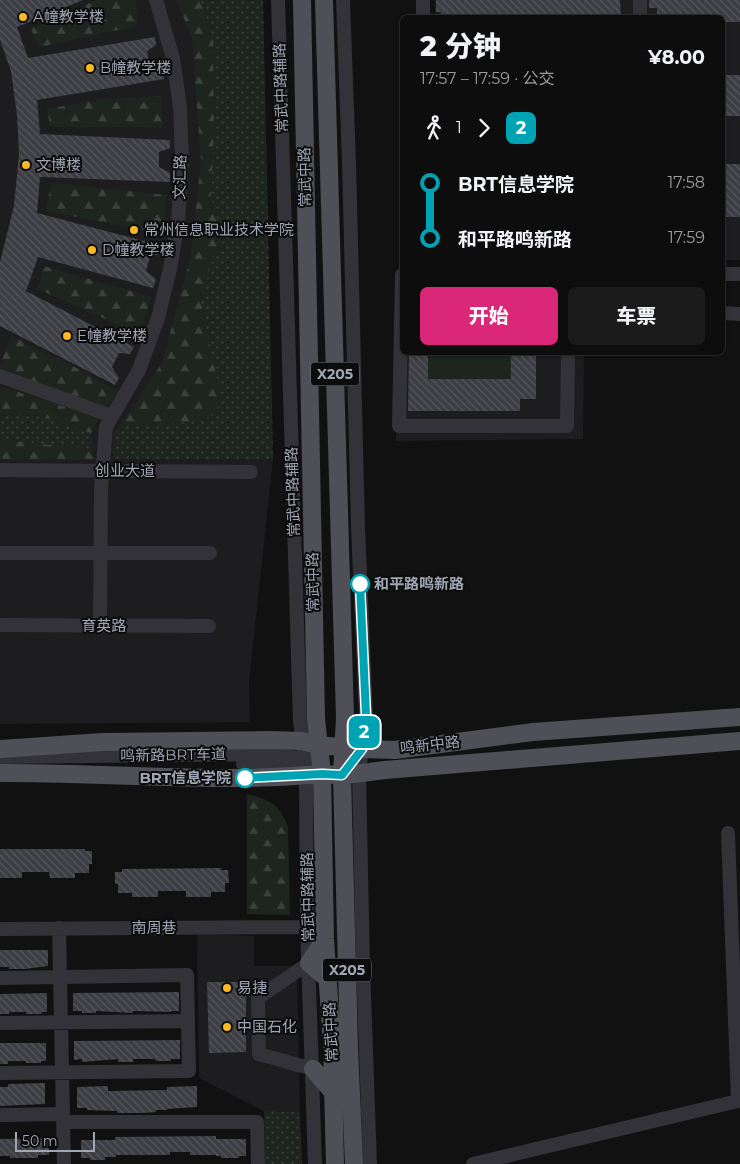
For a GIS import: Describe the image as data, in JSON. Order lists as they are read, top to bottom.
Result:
{
  "streets": {
    "main road": ["常武中路", "X205", "鸣新中路"],
    "street": [
      "常武中路辅路",
      "文汇路",
      "创业大道",
      "育英路",
      "鸣新路BRT车道",
      "南周巷"
    ]
  },
  "crossings": [
    ["常武中路辅路", "常武中路"],
    ["常武中路辅路", "鸣新中路"],
    ["常武中路辅路", "鸣新路BRT车道"],
    ["常武中路辅路", "南周巷"],
    ["文汇路", "创业大道"],
    ["文汇路", "育英路"],
    ["常武中路", "鸣新中路"],
    ["常武中路", "鸣新路BRT车道"],
    ["鸣新中路", "鸣新路BRT车道"]
  ],
  "places": [
    "A幢教学楼",
    "B幢教学楼",
    "文博楼",
    "常州信息职业技术学院",
    "D幢教学楼",
    "E幢教学楼",
    "和平路鸣新路",
    "BRT信息学院",
    "易捷",
    "中国石化"
  ],
  "lines": ["bus line 2"],
  "scale_bar": "50 m",
  "page": {
    "on_map": "2",
    "heading": ["2 分钟", "17:57 – 17:59 · 公交", "¥8.00"],
    "legs": ["1", "2"],
    "list": [
      {
        "name": "BRT信息学院",
        "value": "17:58"
      },
      {
        "name": "和平路鸣新路",
        "value": "17:59"
      }
    ],
    "buttons": ["开始", "车票"],
    "scale": "50 m"
  }
}
